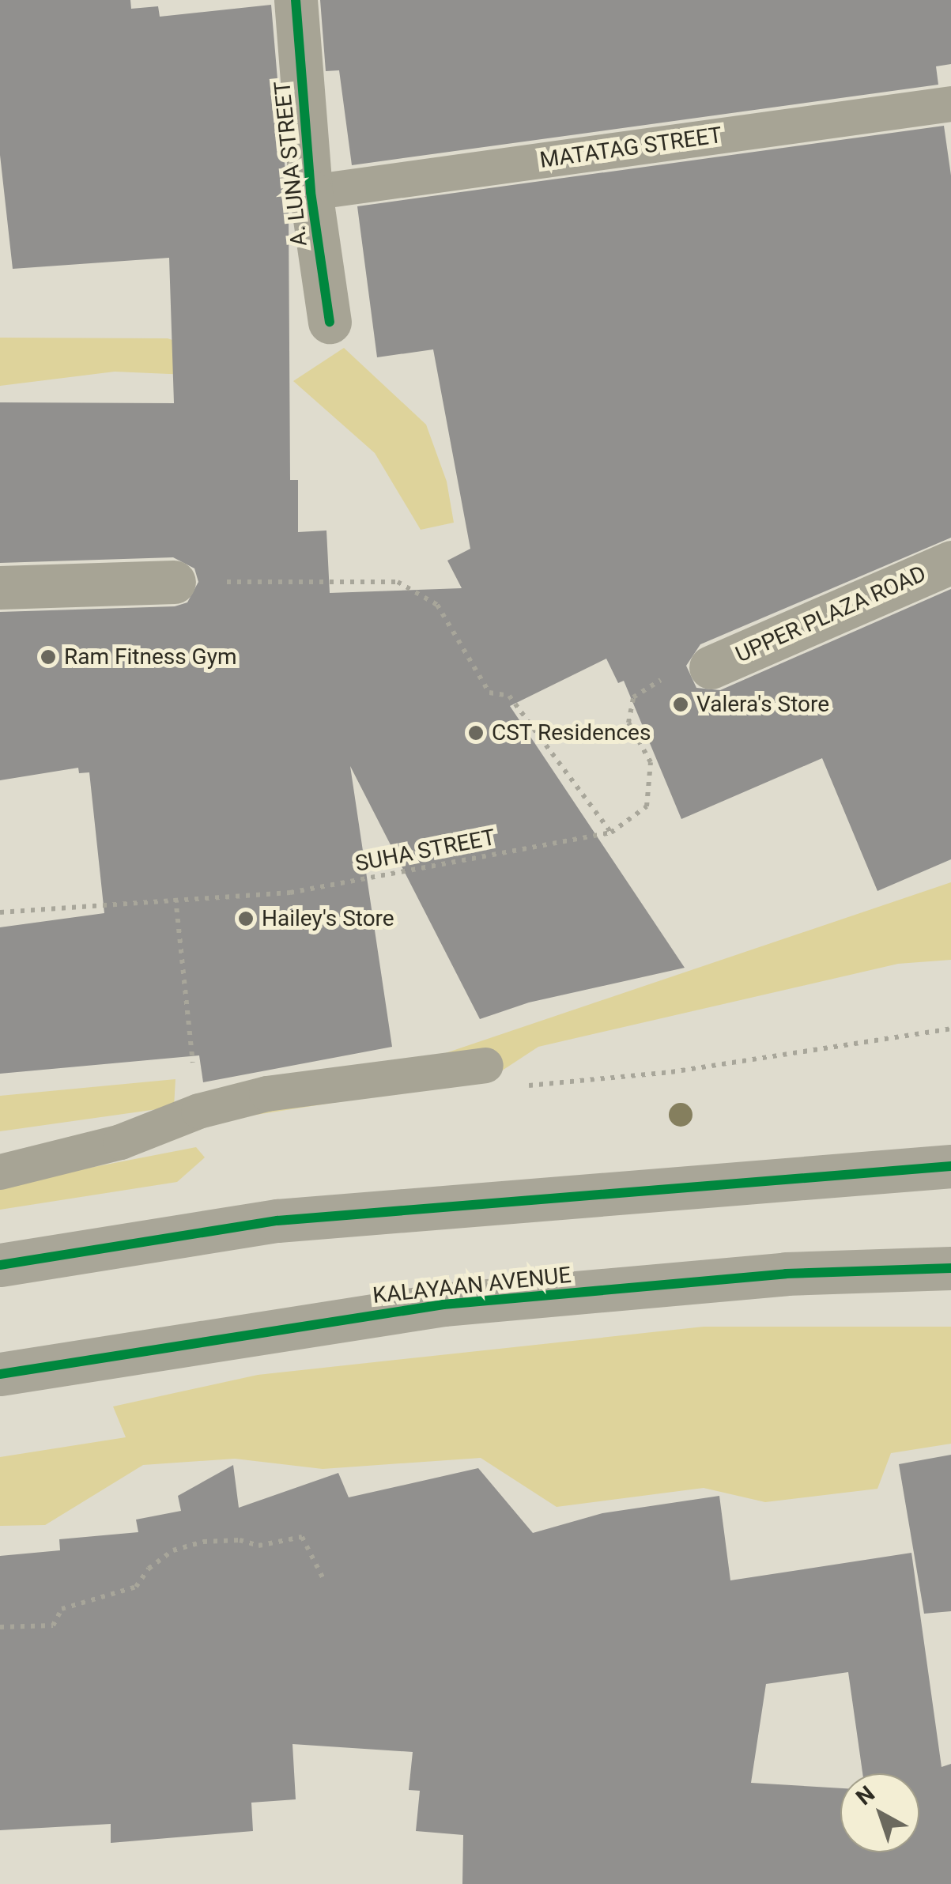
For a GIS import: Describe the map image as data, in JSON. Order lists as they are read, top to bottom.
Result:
{
  "streets": {
    "main road": ["KALAYAAN AVENUE"],
    "street": ["A. LUNA STREET", "UPPER PLAZA ROAD"],
    "lane": ["MATATAG STREET"],
    "path": ["SUHA STREET"]
  },
  "crossings": [
    ["MATATAG STREET", "A. LUNA STREET"],
    ["UPPER PLAZA ROAD", "SUHA STREET"]
  ],
  "places": [
    "Ram Fitness Gym",
    "Valera's Store",
    "CST Residences",
    "Hailey's Store"
  ],
  "north": "top left"
}
